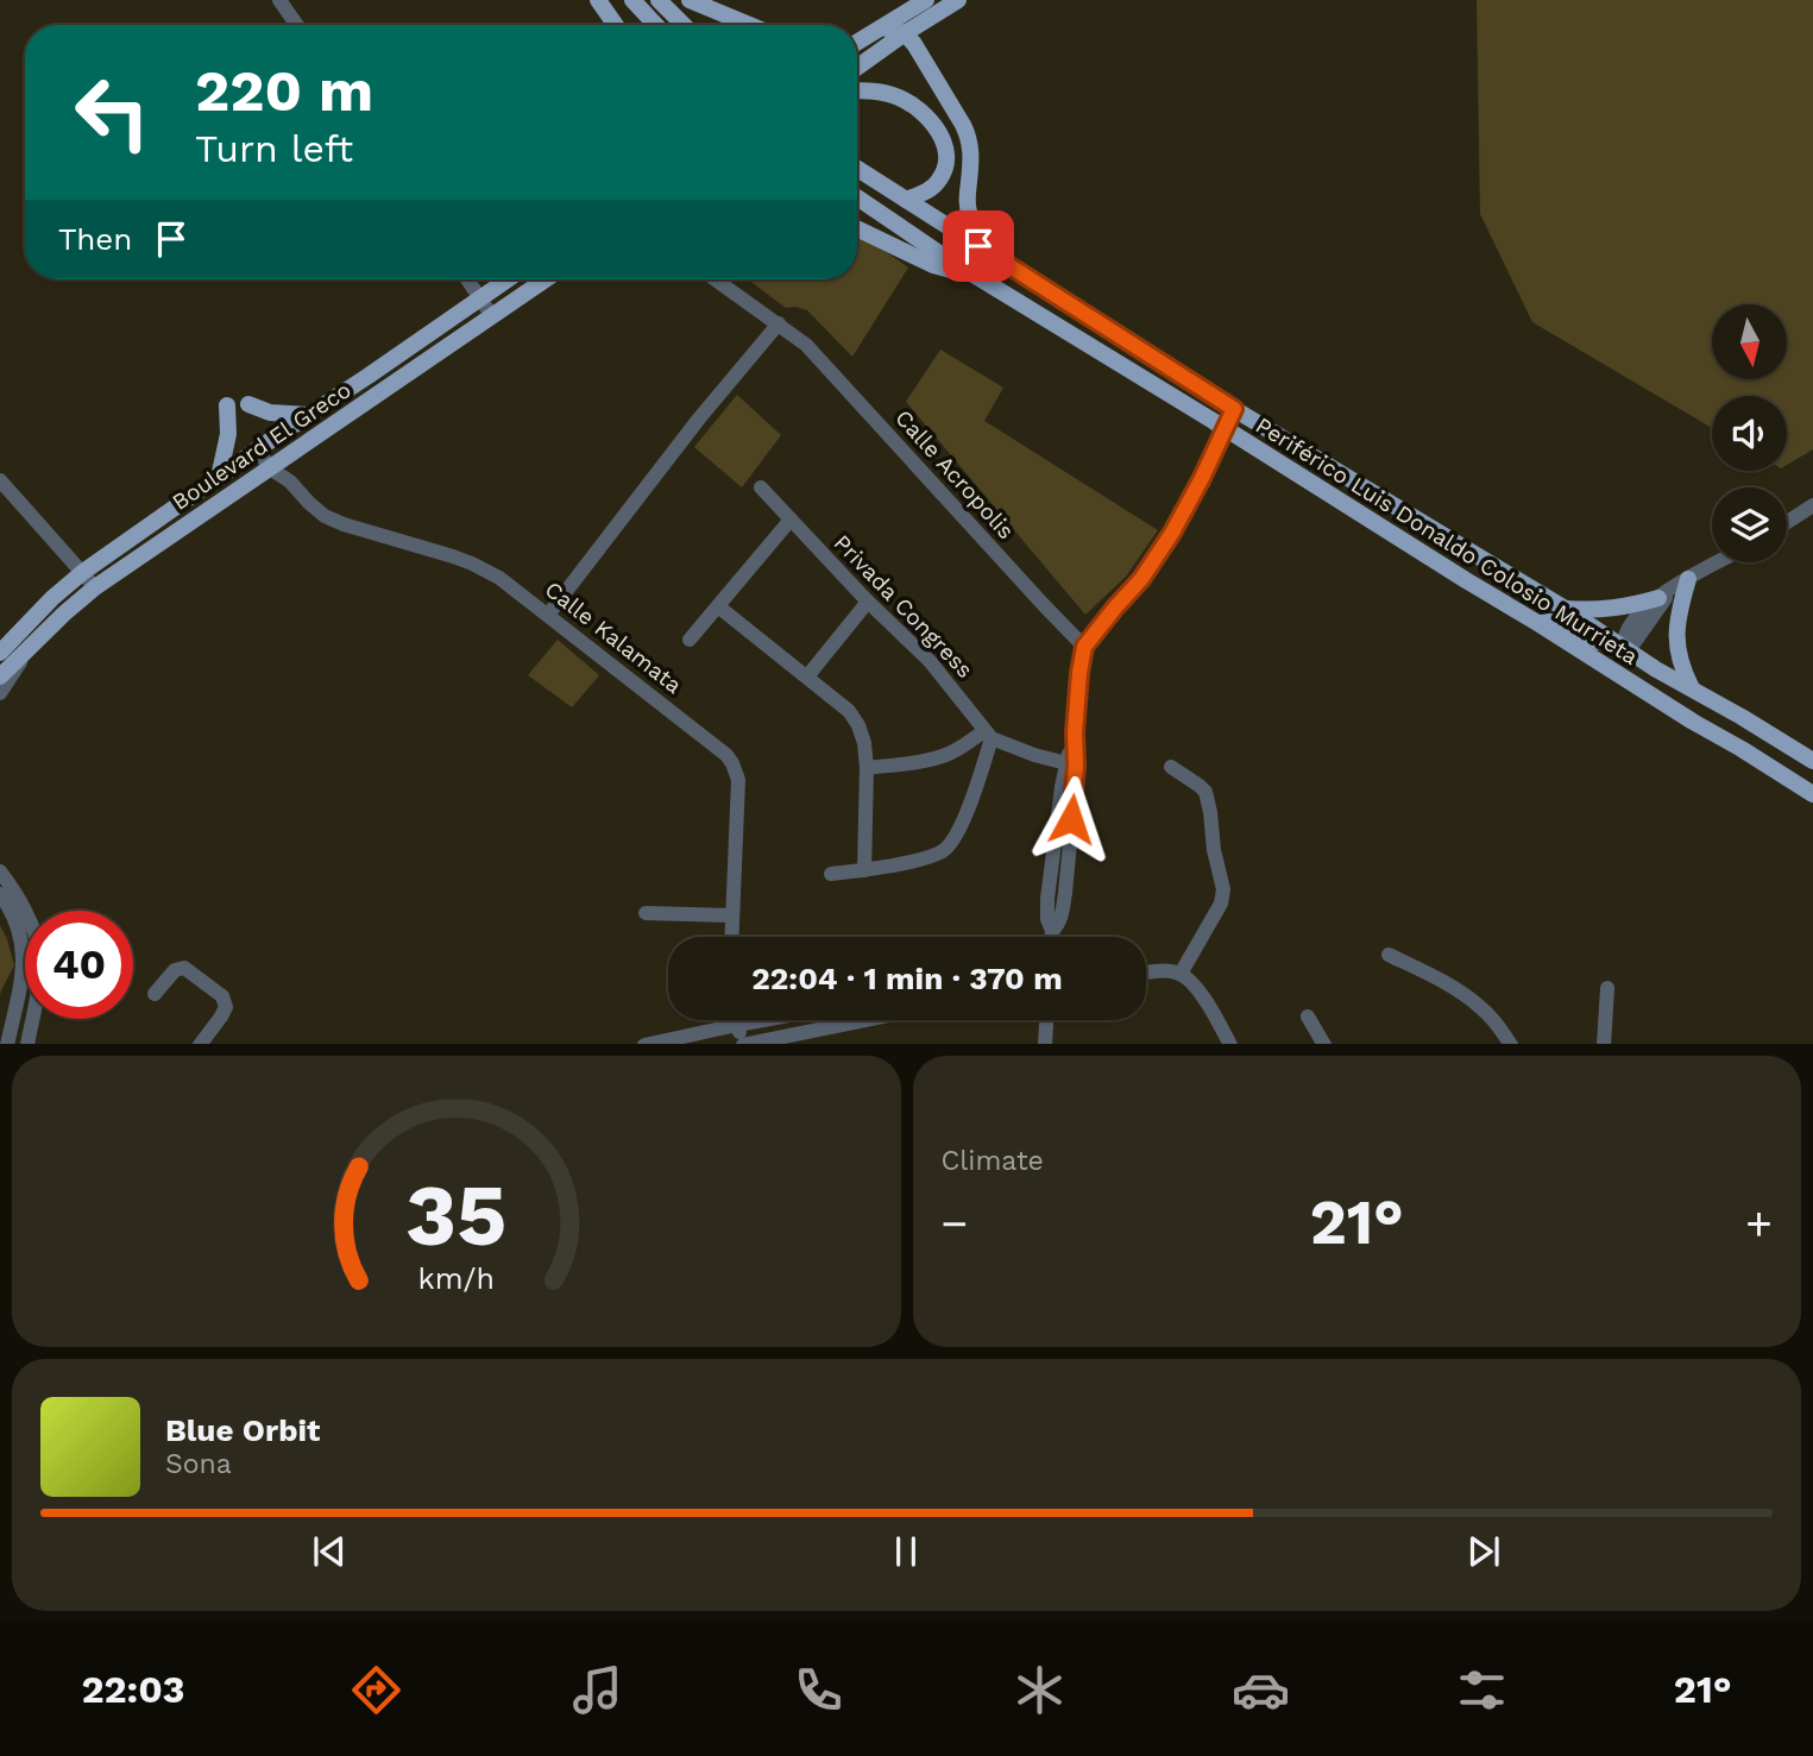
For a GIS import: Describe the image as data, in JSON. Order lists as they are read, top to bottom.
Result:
{
  "streets": {
    "main road": ["Boulevard El Greco", "Periférico Luis Donaldo Colosio Murrieta"],
    "street": ["Calle Acropolis", "Privada Congress", "Calle Kalamata"]
  },
  "crossings": [
    ["Boulevard El Greco", "Calle Kalamata"]
  ],
  "north": "bottom",
  "page": {
    "turn": ["220 m", "Turn left"],
    "then": "Then",
    "limit": "40",
    "trip": "22:04 · 1 min · 370 m",
    "tile": "Climate",
    "heat": ["−", "21°", "+"],
    "song": ["Blue Orbit", "Sona"],
    "tabs": ["22:03", "21°"],
    "gauge": ["35", "km/h"]
  }
}
